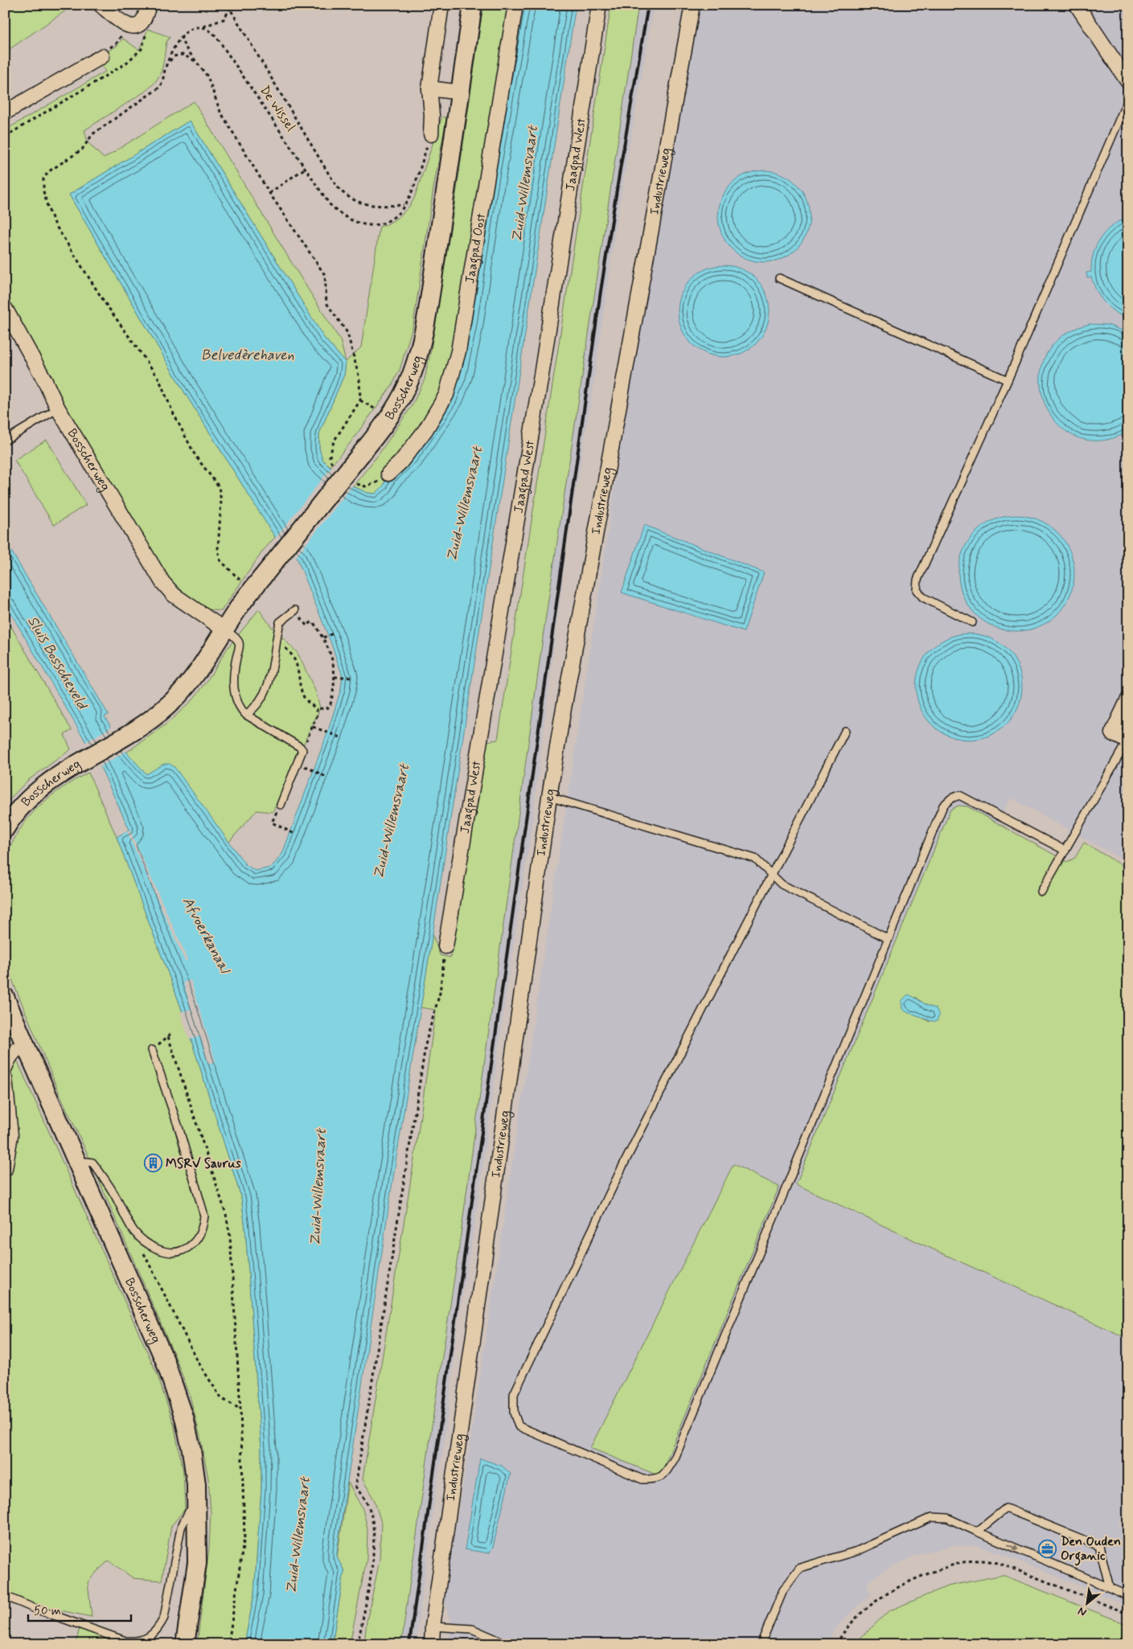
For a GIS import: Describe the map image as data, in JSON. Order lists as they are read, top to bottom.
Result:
{
  "streets": {
    "street": [
      "Jaagpad West",
      "Industrieweg",
      "Jaagpad Oost",
      "Bosscherweg"
    ],
    "path": ["De Wissel"]
  },
  "water": [
    "Zuid-Willemsvaart",
    "Belvedèrehaven",
    "Sluis Bosscheveld",
    "Afvoerkanaal"
  ],
  "places": {
    "building": ["MSRV Saurus"],
    "office": ["Den Ouden Organic"]
  },
  "scale_bar": "50 m",
  "north": "bottom left"
}
